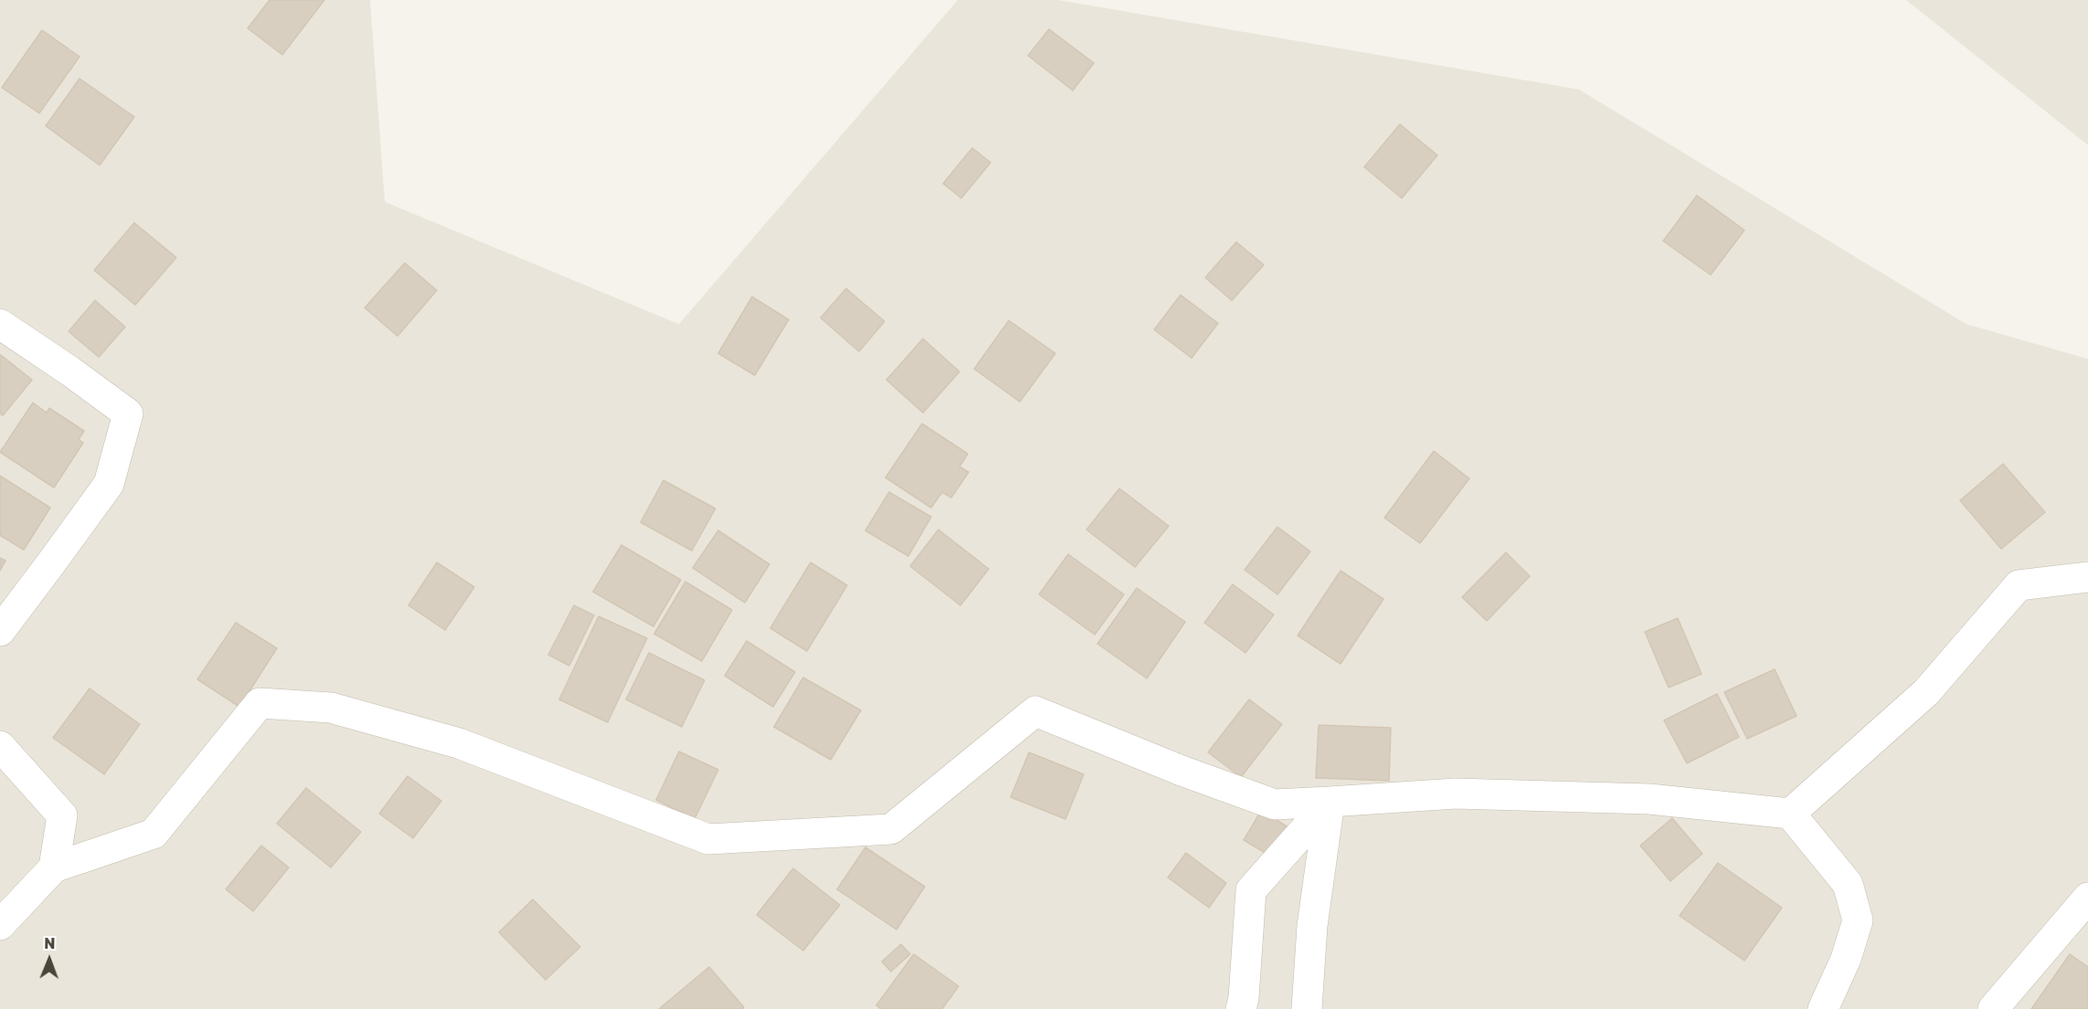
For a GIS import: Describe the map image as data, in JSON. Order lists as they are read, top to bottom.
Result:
{
  "north": "top"
}
